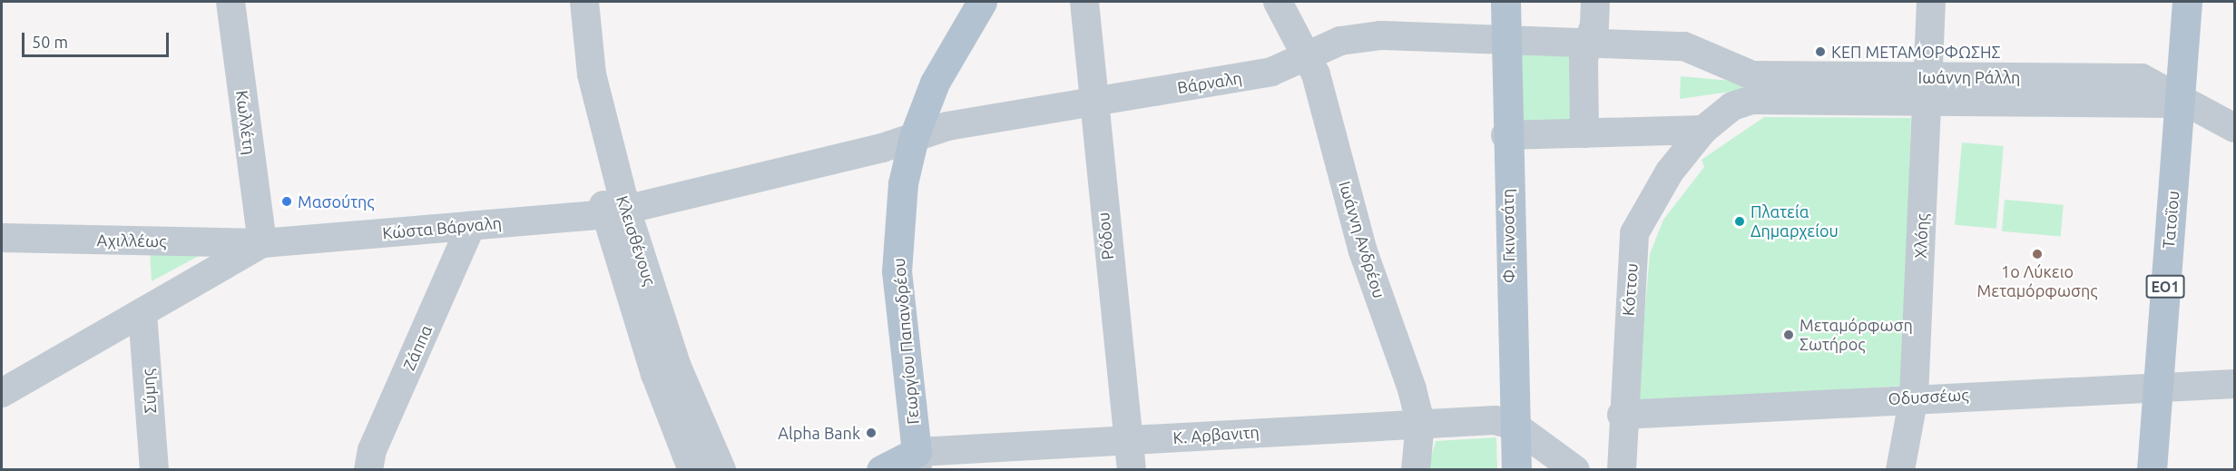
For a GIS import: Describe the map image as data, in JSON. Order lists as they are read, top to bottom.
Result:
{
  "streets": {
    "main road": [
      "Τατοΐου",
      "Φ. Γκινοσάτη",
      "ΕΟ1",
      "Γεωργίου Παπανδρέου"
    ],
    "street": [
      "Ιωάννη Ράλλη",
      "Βάρναλη",
      "Κωλλέτη",
      "Κώστα Βάρναλη",
      "Ρόδου",
      "Χλόης",
      "Ιωάννη Ανδρέου",
      "Αχιλλέως",
      "Κλεισθένους",
      "Κόττου",
      "Ζάππα",
      "Σύμης",
      "Οδυσσέως",
      "Κ. Αρβανιτη"
    ]
  },
  "crossings": [
    ["Ιωάννη Ράλλη", "Βάρναλη"],
    ["Ιωάννη Ράλλη", "Τατοΐου"],
    ["Ιωάννη Ράλλη", "Φ. Γκινοσάτη"],
    ["Ιωάννη Ράλλη", "Χλόης"],
    ["Ιωάννη Ράλλη", "Κόττου"],
    ["Βάρναλη", "Κώστα Βάρναλη"],
    ["Βάρναλη", "Ρόδου"],
    ["Βάρναλη", "Φ. Γκινοσάτη"],
    ["Βάρναλη", "Ιωάννη Ανδρέου"],
    ["Βάρναλη", "Γεωργίου Παπανδρέου"],
    ["Κωλλέτη", "Κώστα Βάρναλη"],
    ["Κωλλέτη", "Αχιλλέως"],
    ["Τατοΐου", "Οδυσσέως"],
    ["Κώστα Βάρναλη", "Αχιλλέως"],
    ["Κώστα Βάρναλη", "Κλεισθένους"],
    ["Κώστα Βάρναλη", "Γεωργίου Παπανδρέου"],
    ["Κώστα Βάρναλη", "Ζάππα"],
    ["Κώστα Βάρναλη", "Σύμης"],
    ["Ρόδου", "Κ. Αρβανιτη"],
    ["Φ. Γκινοσάτη", "Κ. Αρβανιτη"],
    ["Χλόης", "Οδυσσέως"],
    ["Ιωάννη Ανδρέου", "Κ. Αρβανιτη"],
    ["Κόττου", "Οδυσσέως"],
    ["Γεωργίου Παπανδρέου", "Κ. Αρβανιτη"]
  ],
  "places": [
    "ΚΕΠ ΜΕΤΑΜΟΡΦΩΣΗΣ",
    "Μασούτης",
    "Πλατεία Δημαρχείου",
    "1ο Λύκειο Μεταμόρφωσης",
    "Μεταμόρφωση Σωτήρος",
    "Alpha Bank"
  ],
  "scale_bar": "50 m"
}
